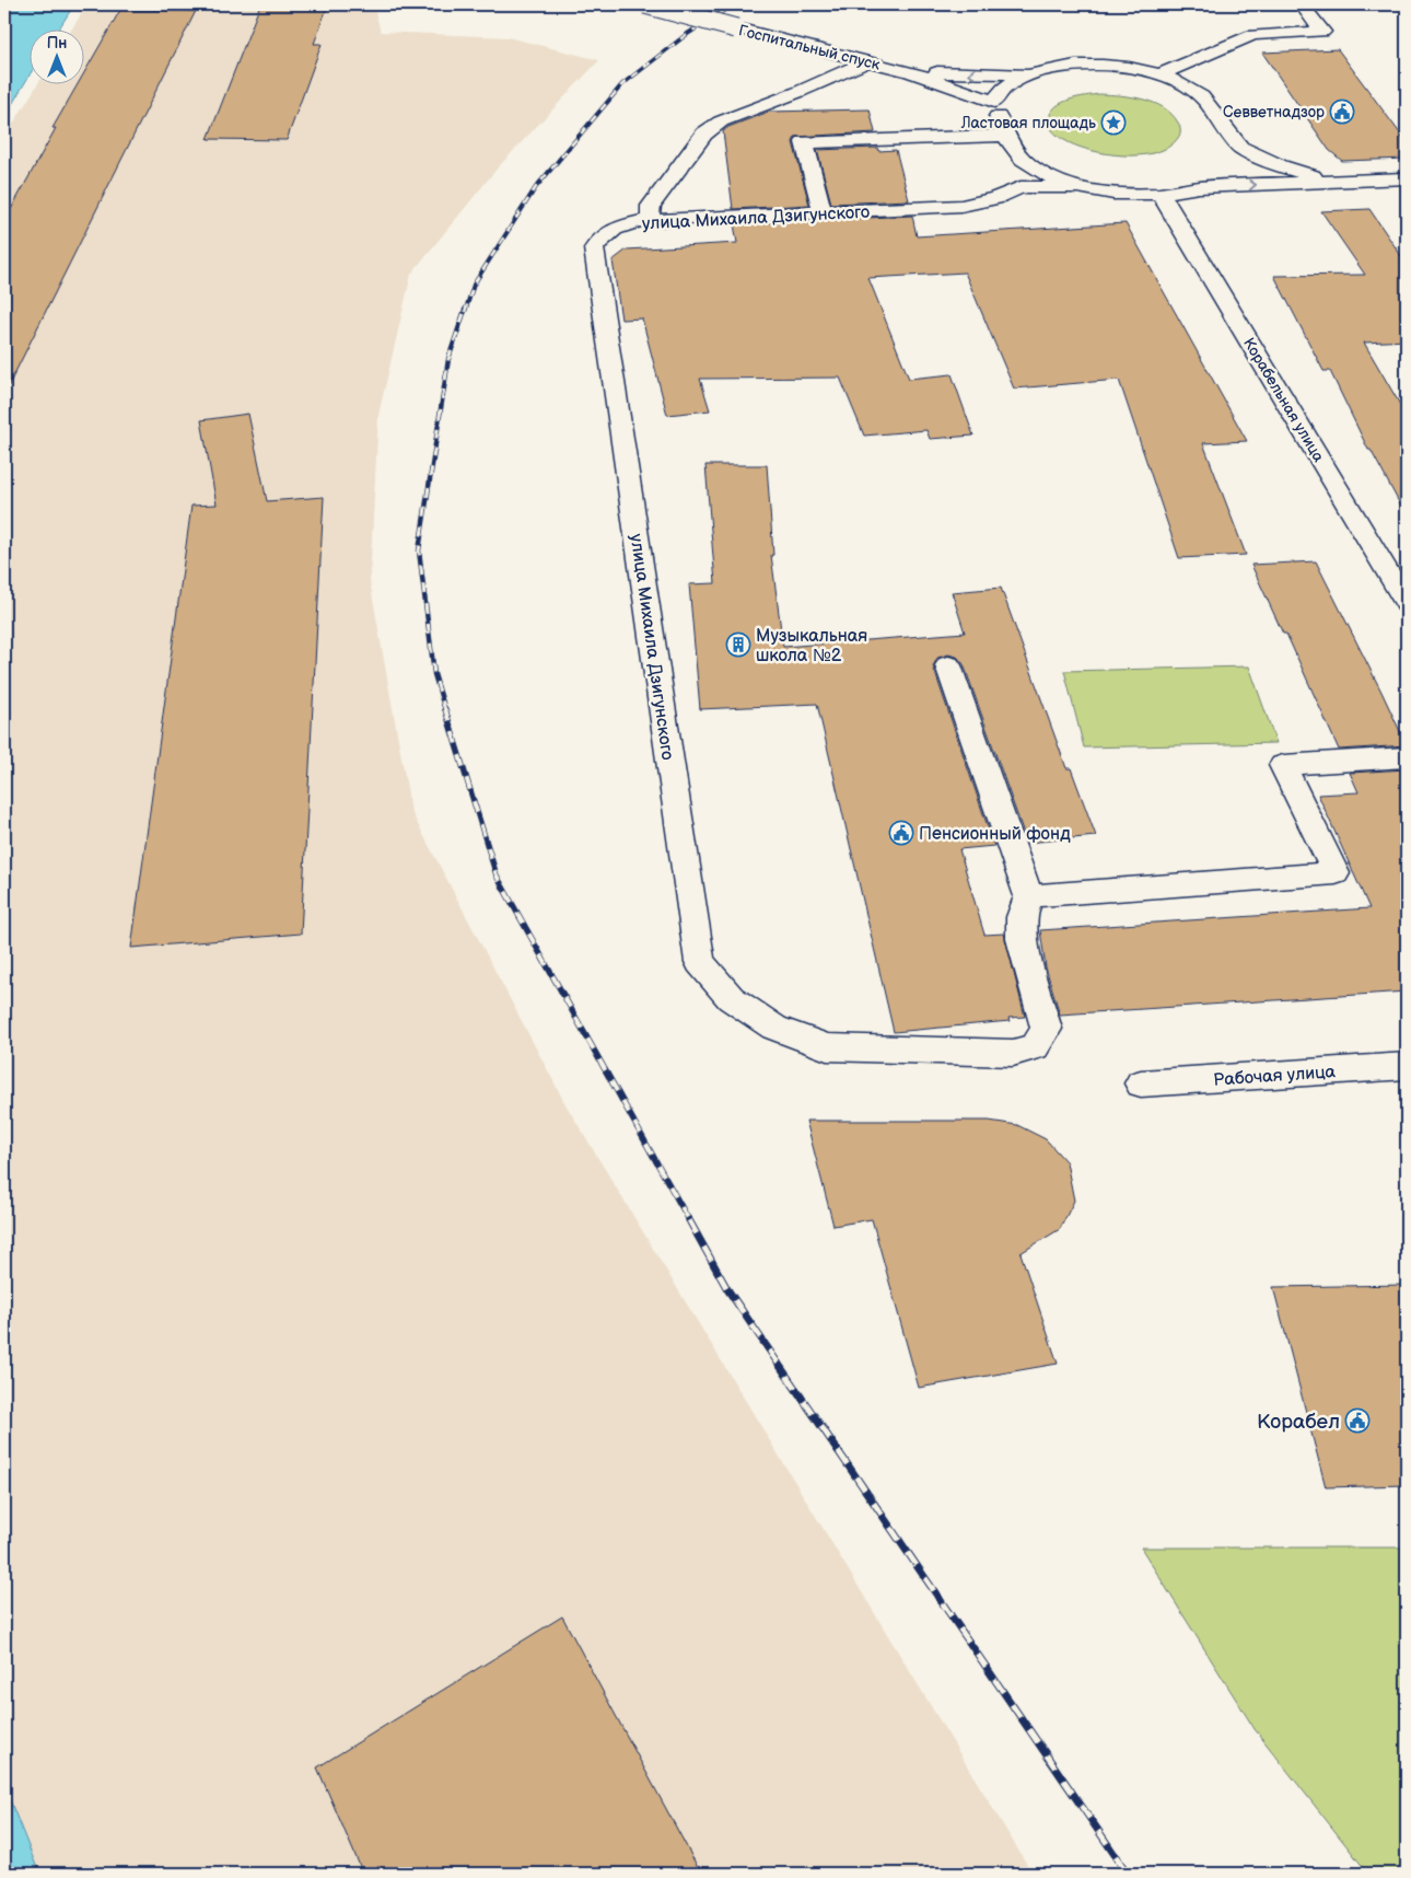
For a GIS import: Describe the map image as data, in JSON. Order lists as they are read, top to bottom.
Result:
{
  "streets": {
    "street": [
      "Госпитальный спуск",
      "улица Михаила Дзигунского",
      "Корабельная улица",
      "Рабочая улица"
    ]
  },
  "places": {
    "public building": ["Севветнадзор", "Пенсионный фонд", "Корабел"],
    "place": ["Ластовая площадь"],
    "building": ["Музыкальная школа №2"]
  },
  "north": "top"
}
